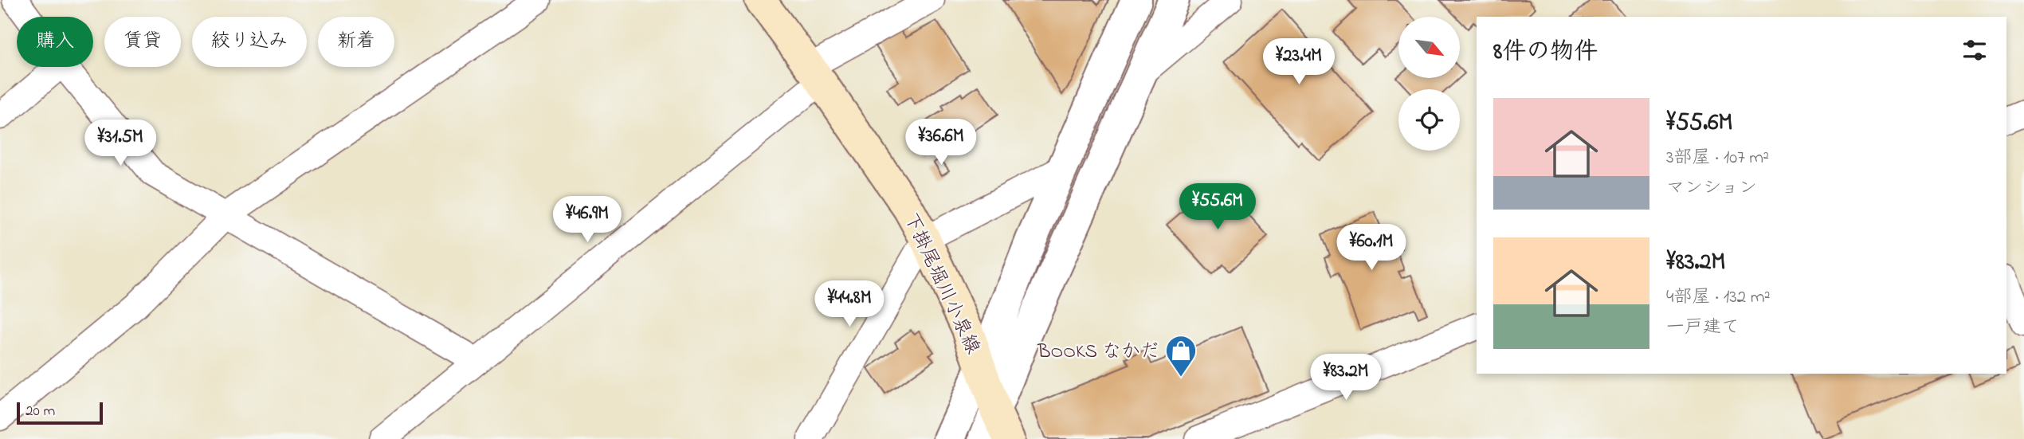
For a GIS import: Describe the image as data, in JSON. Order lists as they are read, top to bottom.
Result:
{
  "streets": {
    "main road": ["下掛尾堀川小泉線"]
  },
  "places": {
    "shop": ["BOOKS なかだ"]
  },
  "scale_bar": "20 m",
  "north": "bottom right",
  "page": {
    "chip": [
      "購入",
      "賃貸",
      "絞り込み",
      "新着"
    ],
    "heading": "8件の物件",
    "price": [
      "¥23.4M",
      "¥36.6M",
      "¥31.5M",
      "¥55.6M",
      "¥46.9M",
      "¥60.1M",
      "¥44.8M",
      "¥83.2M"
    ],
    "list": [
      {
        "name": "¥55.6M",
        "note": "3部屋 · 107 m² · マンション"
      },
      {
        "name": "¥83.2M",
        "note": "4部屋 · 132 m² · 一戸建て"
      }
    ],
    "scale": "20 m"
  }
}
